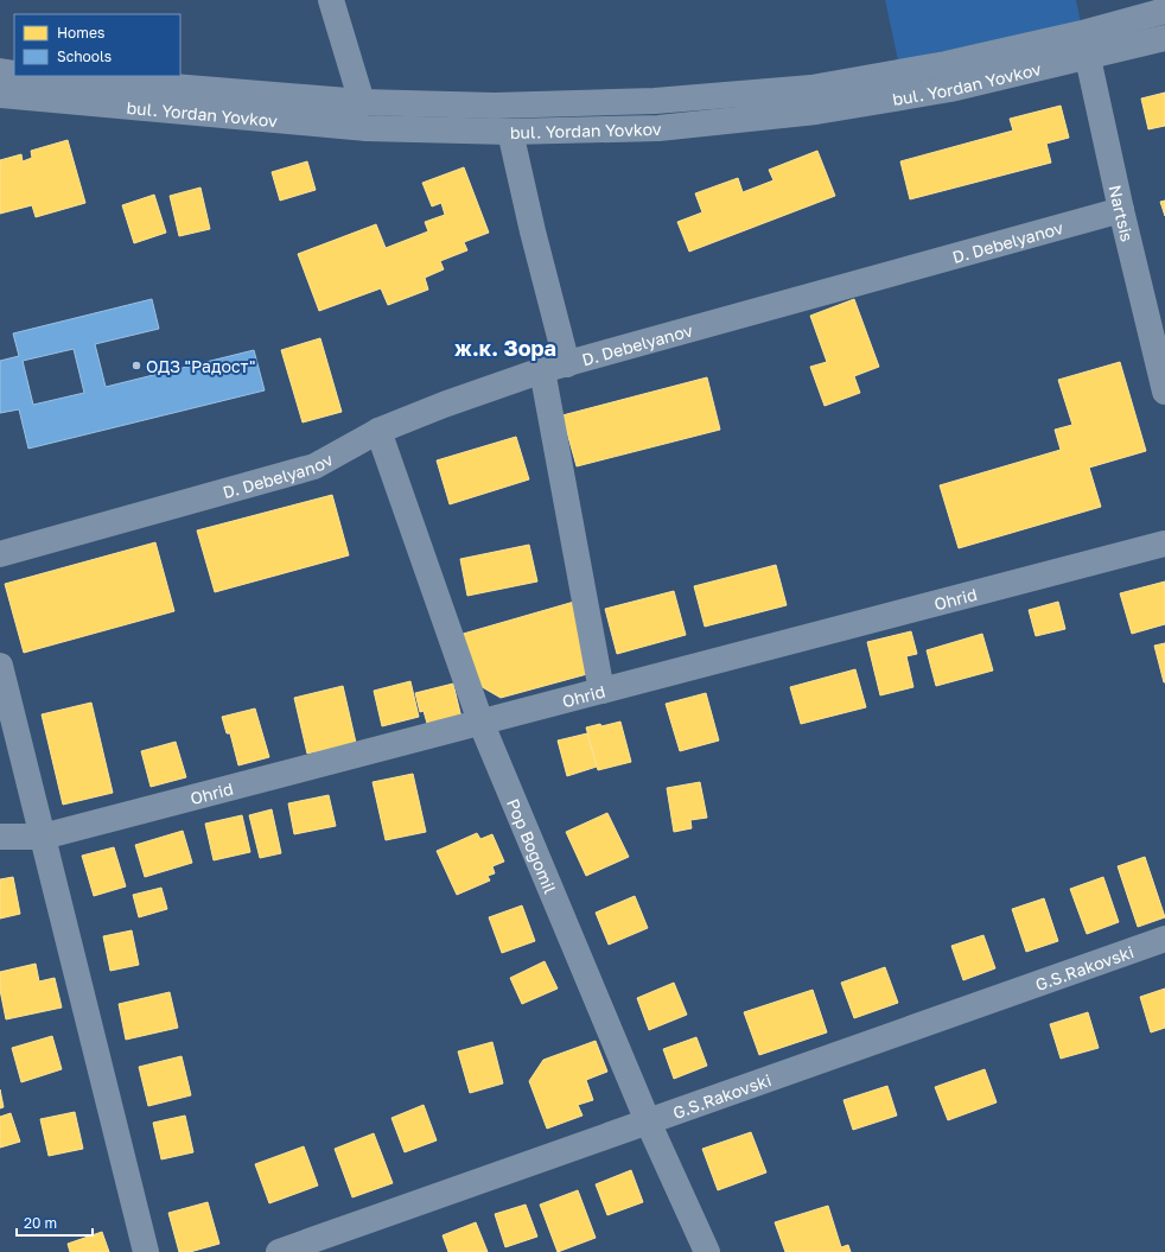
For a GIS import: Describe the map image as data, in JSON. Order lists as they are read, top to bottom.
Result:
{
  "streets": {
    "street": [
      "bul. Yordan Yovkov",
      "Nartsis",
      "D. Debelyanov",
      "Ohrid",
      "Pop Bogomil",
      "G.S.Rakovski"
    ]
  },
  "crossings": [
    ["bul. Yordan Yovkov", "Nartsis"],
    ["Nartsis", "D. Debelyanov"],
    ["D. Debelyanov", "Pop Bogomil"],
    ["Ohrid", "Pop Bogomil"],
    ["Pop Bogomil", "G.S.Rakovski"]
  ],
  "districts": ["ж.к. Зора"],
  "places": ["ОДЗ \"Радост\""],
  "legend": ["Homes", "Schools"],
  "scale_bar": "20 m"
}
